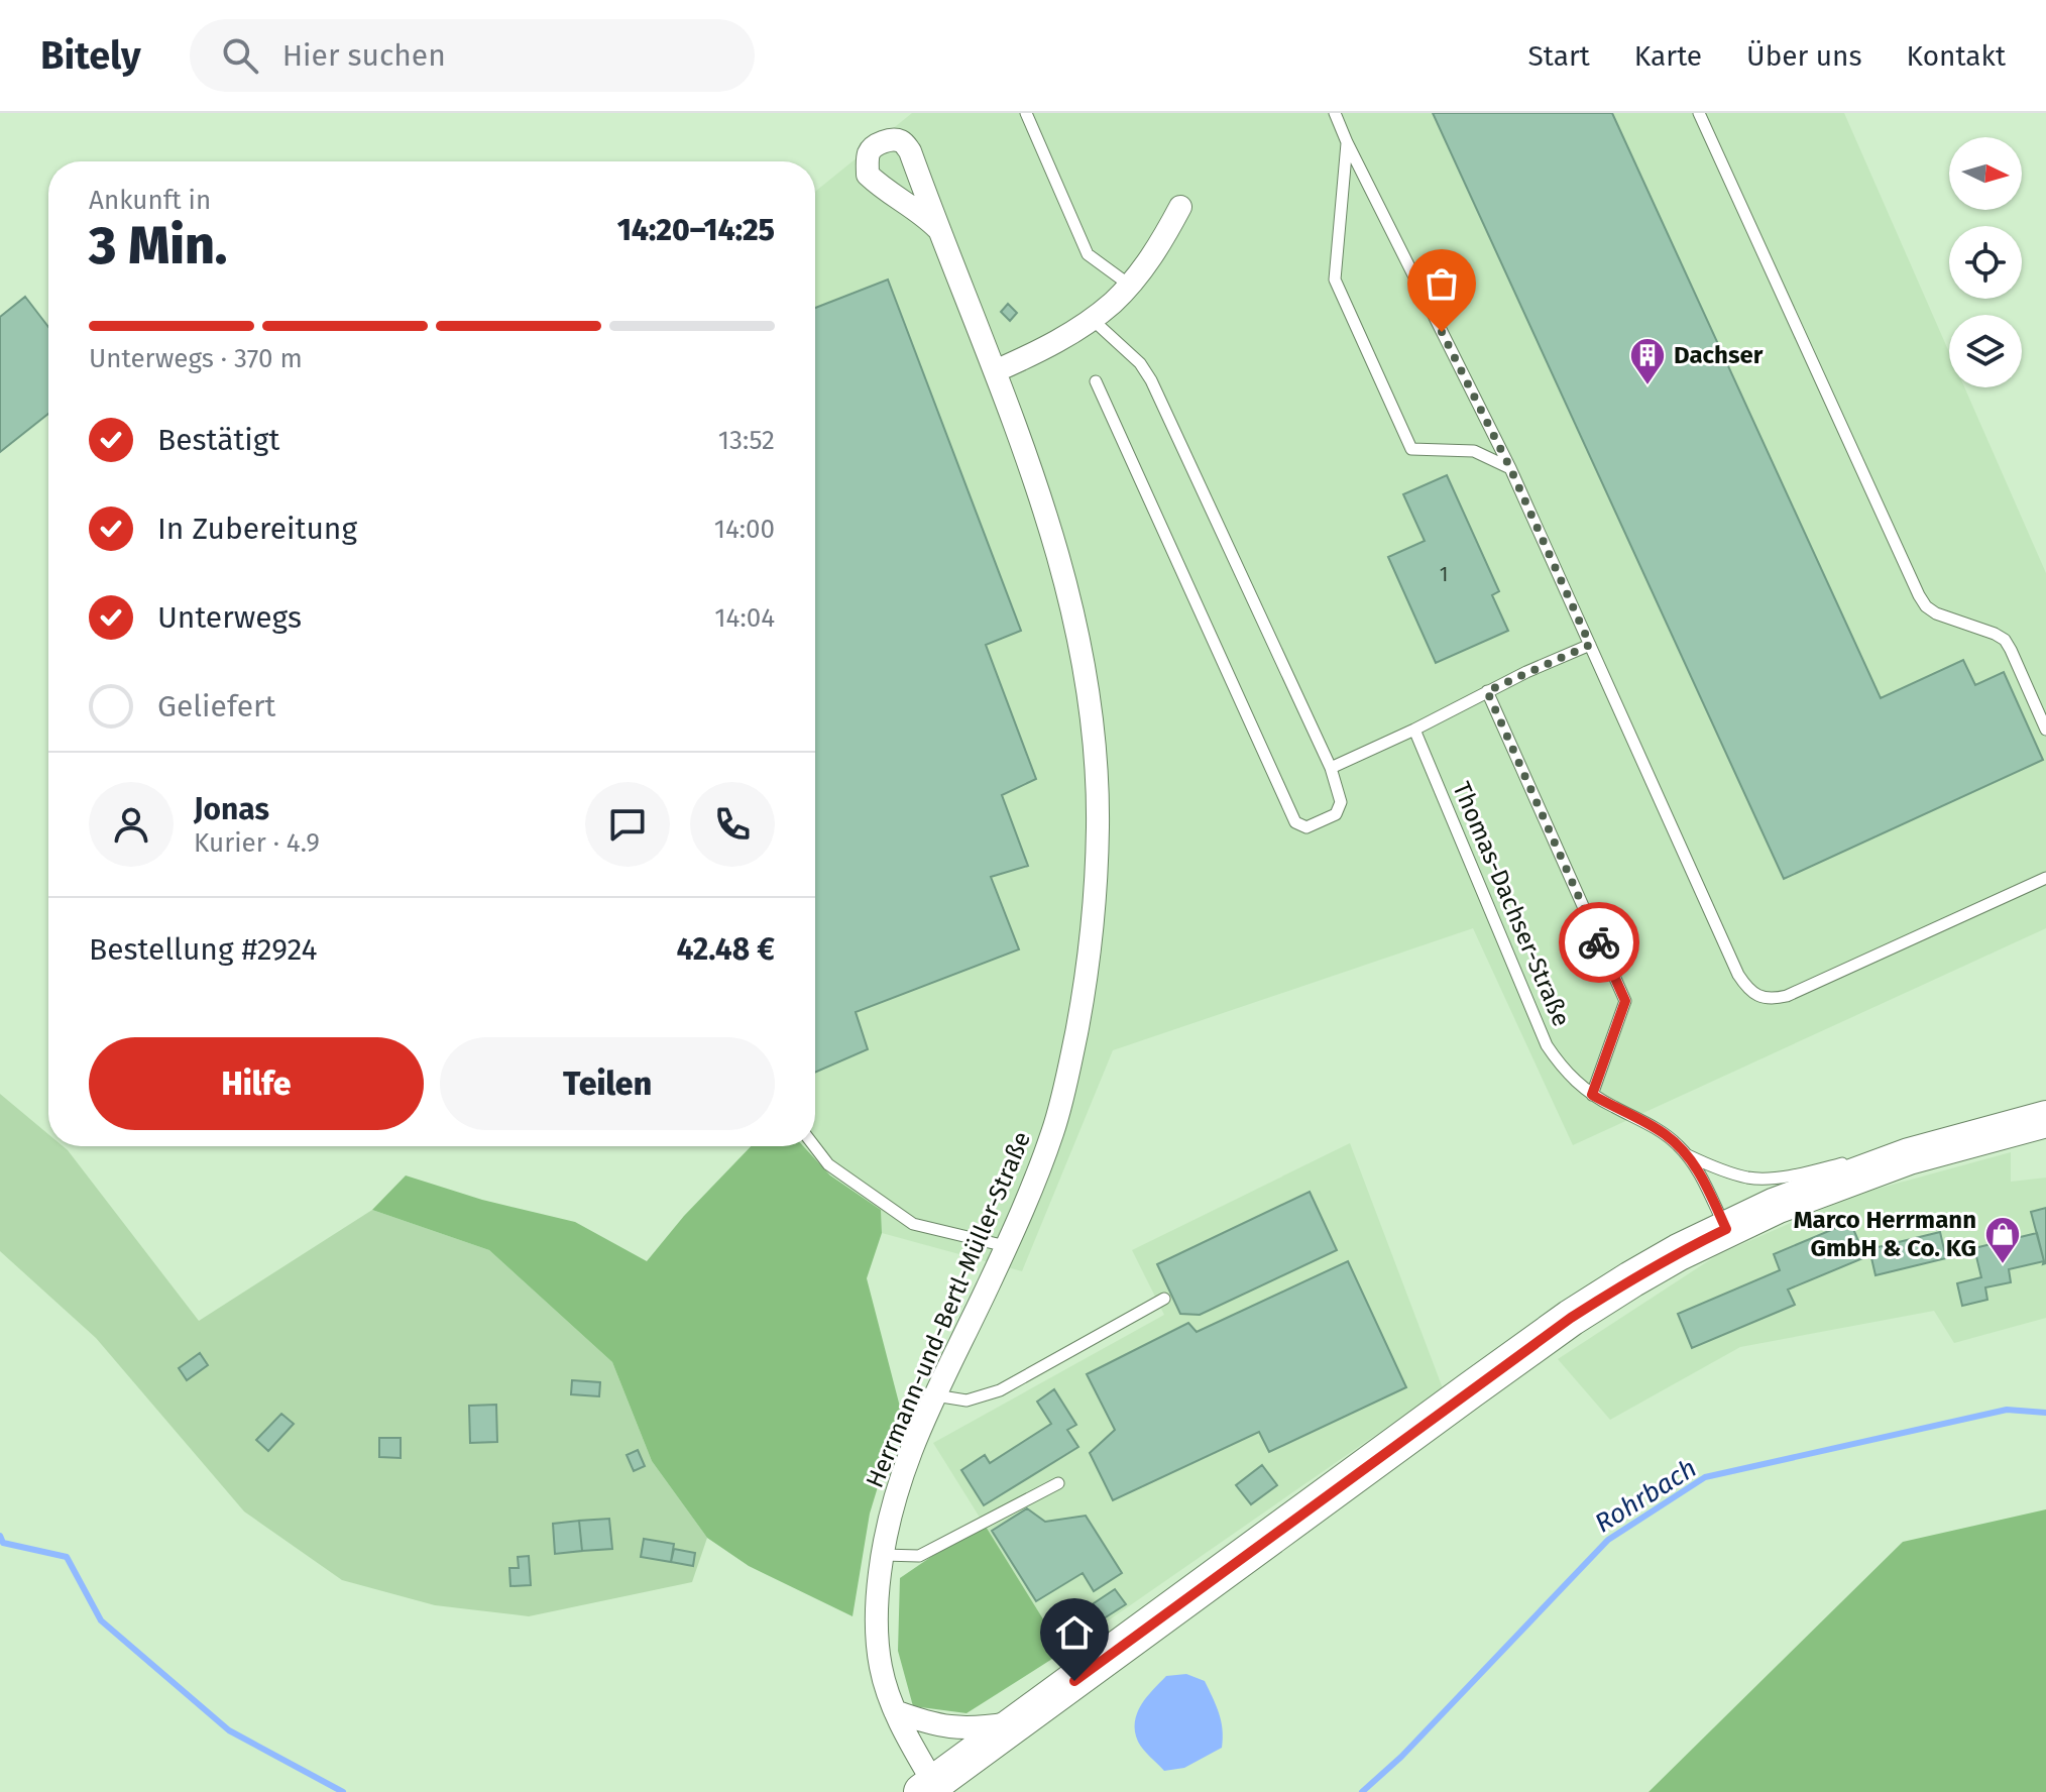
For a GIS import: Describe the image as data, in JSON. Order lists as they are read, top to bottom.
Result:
{
  "streets": {
    "street": ["Herrmann-und-Bertl-Müller-Straße"],
    "lane": ["Thomas-Dachser-Straße"]
  },
  "water": ["Rohrbach"],
  "places": {
    "building": ["Dachser"],
    "shop": ["Marco Herrmann GmbH & Co. KG"]
  },
  "house_numbers": ["1"],
  "north": "right",
  "page": {
    "header": "Bitely",
    "search": "Hier suchen",
    "nav": [
      "Start",
      "Karte",
      "Über uns",
      "Kontakt"
    ],
    "heading": ["3 Min.", "Ankunft in", "14:20–14:25"],
    "panel": [
      "Jonas",
      "Kurier · 4.9",
      "Bestellung #2924",
      "42.48 €"
    ],
    "bar": "Unterwegs · 370 m",
    "list": [
      ["Bestätigt", "13:52"],
      ["In Zubereitung", "14:00"],
      ["Unterwegs", "14:04"],
      "Geliefert"
    ],
    "buttons": ["Hilfe", "Teilen"]
  }
}
